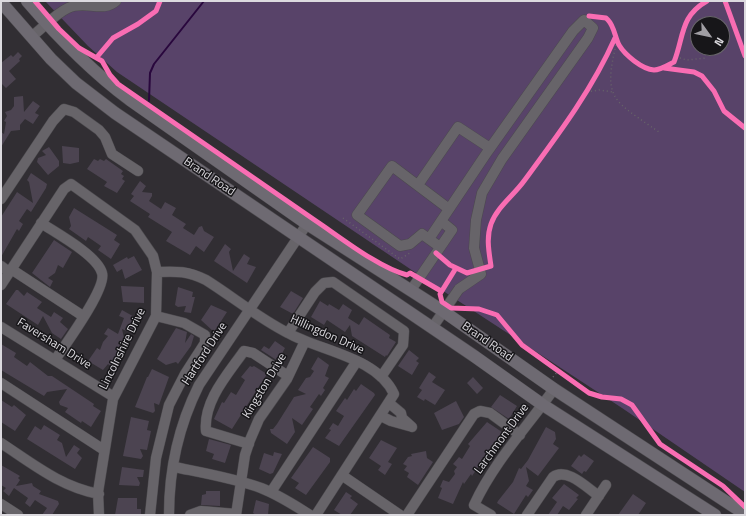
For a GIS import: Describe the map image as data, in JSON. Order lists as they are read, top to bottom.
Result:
{
  "streets": {
    "main road": ["Brand Road"],
    "street": [
      "Hillingdon Drive",
      "Faversham Drive",
      "Lincolnshire Drive",
      "Hartford Drive",
      "Kingston Drive",
      "Larchmont Drive"
    ]
  },
  "crossings": [
    ["Brand Road", "Hartford Drive"],
    ["Brand Road", "Larchmont Drive"],
    ["Hillingdon Drive", "Lincolnshire Drive"],
    ["Hillingdon Drive", "Hartford Drive"],
    ["Hillingdon Drive", "Kingston Drive"],
    ["Faversham Drive", "Lincolnshire Drive"]
  ],
  "north": "bottom right"
}
